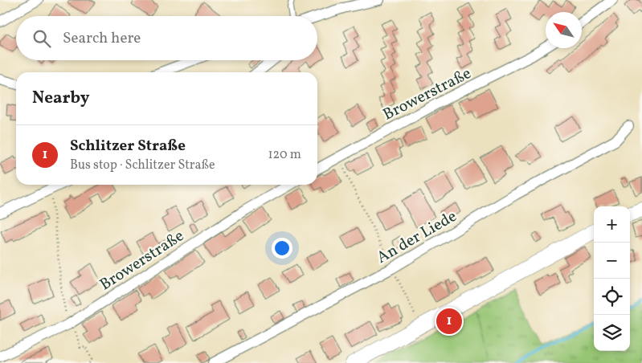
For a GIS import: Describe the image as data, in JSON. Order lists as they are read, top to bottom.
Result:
{
  "streets": {
    "street": ["Browerstraße", "An der Liede"]
  },
  "north": "top left",
  "page": {
    "search": "Search here",
    "heading": "Nearby",
    "list": [
      {
        "mark": "1",
        "name": "Schlitzer Straße",
        "note": "Bus stop · Schlitzer Straße",
        "value": "120 m"
      }
    ],
    "map_buttons": ["+", "−"],
    "pins": "1"
  }
}
